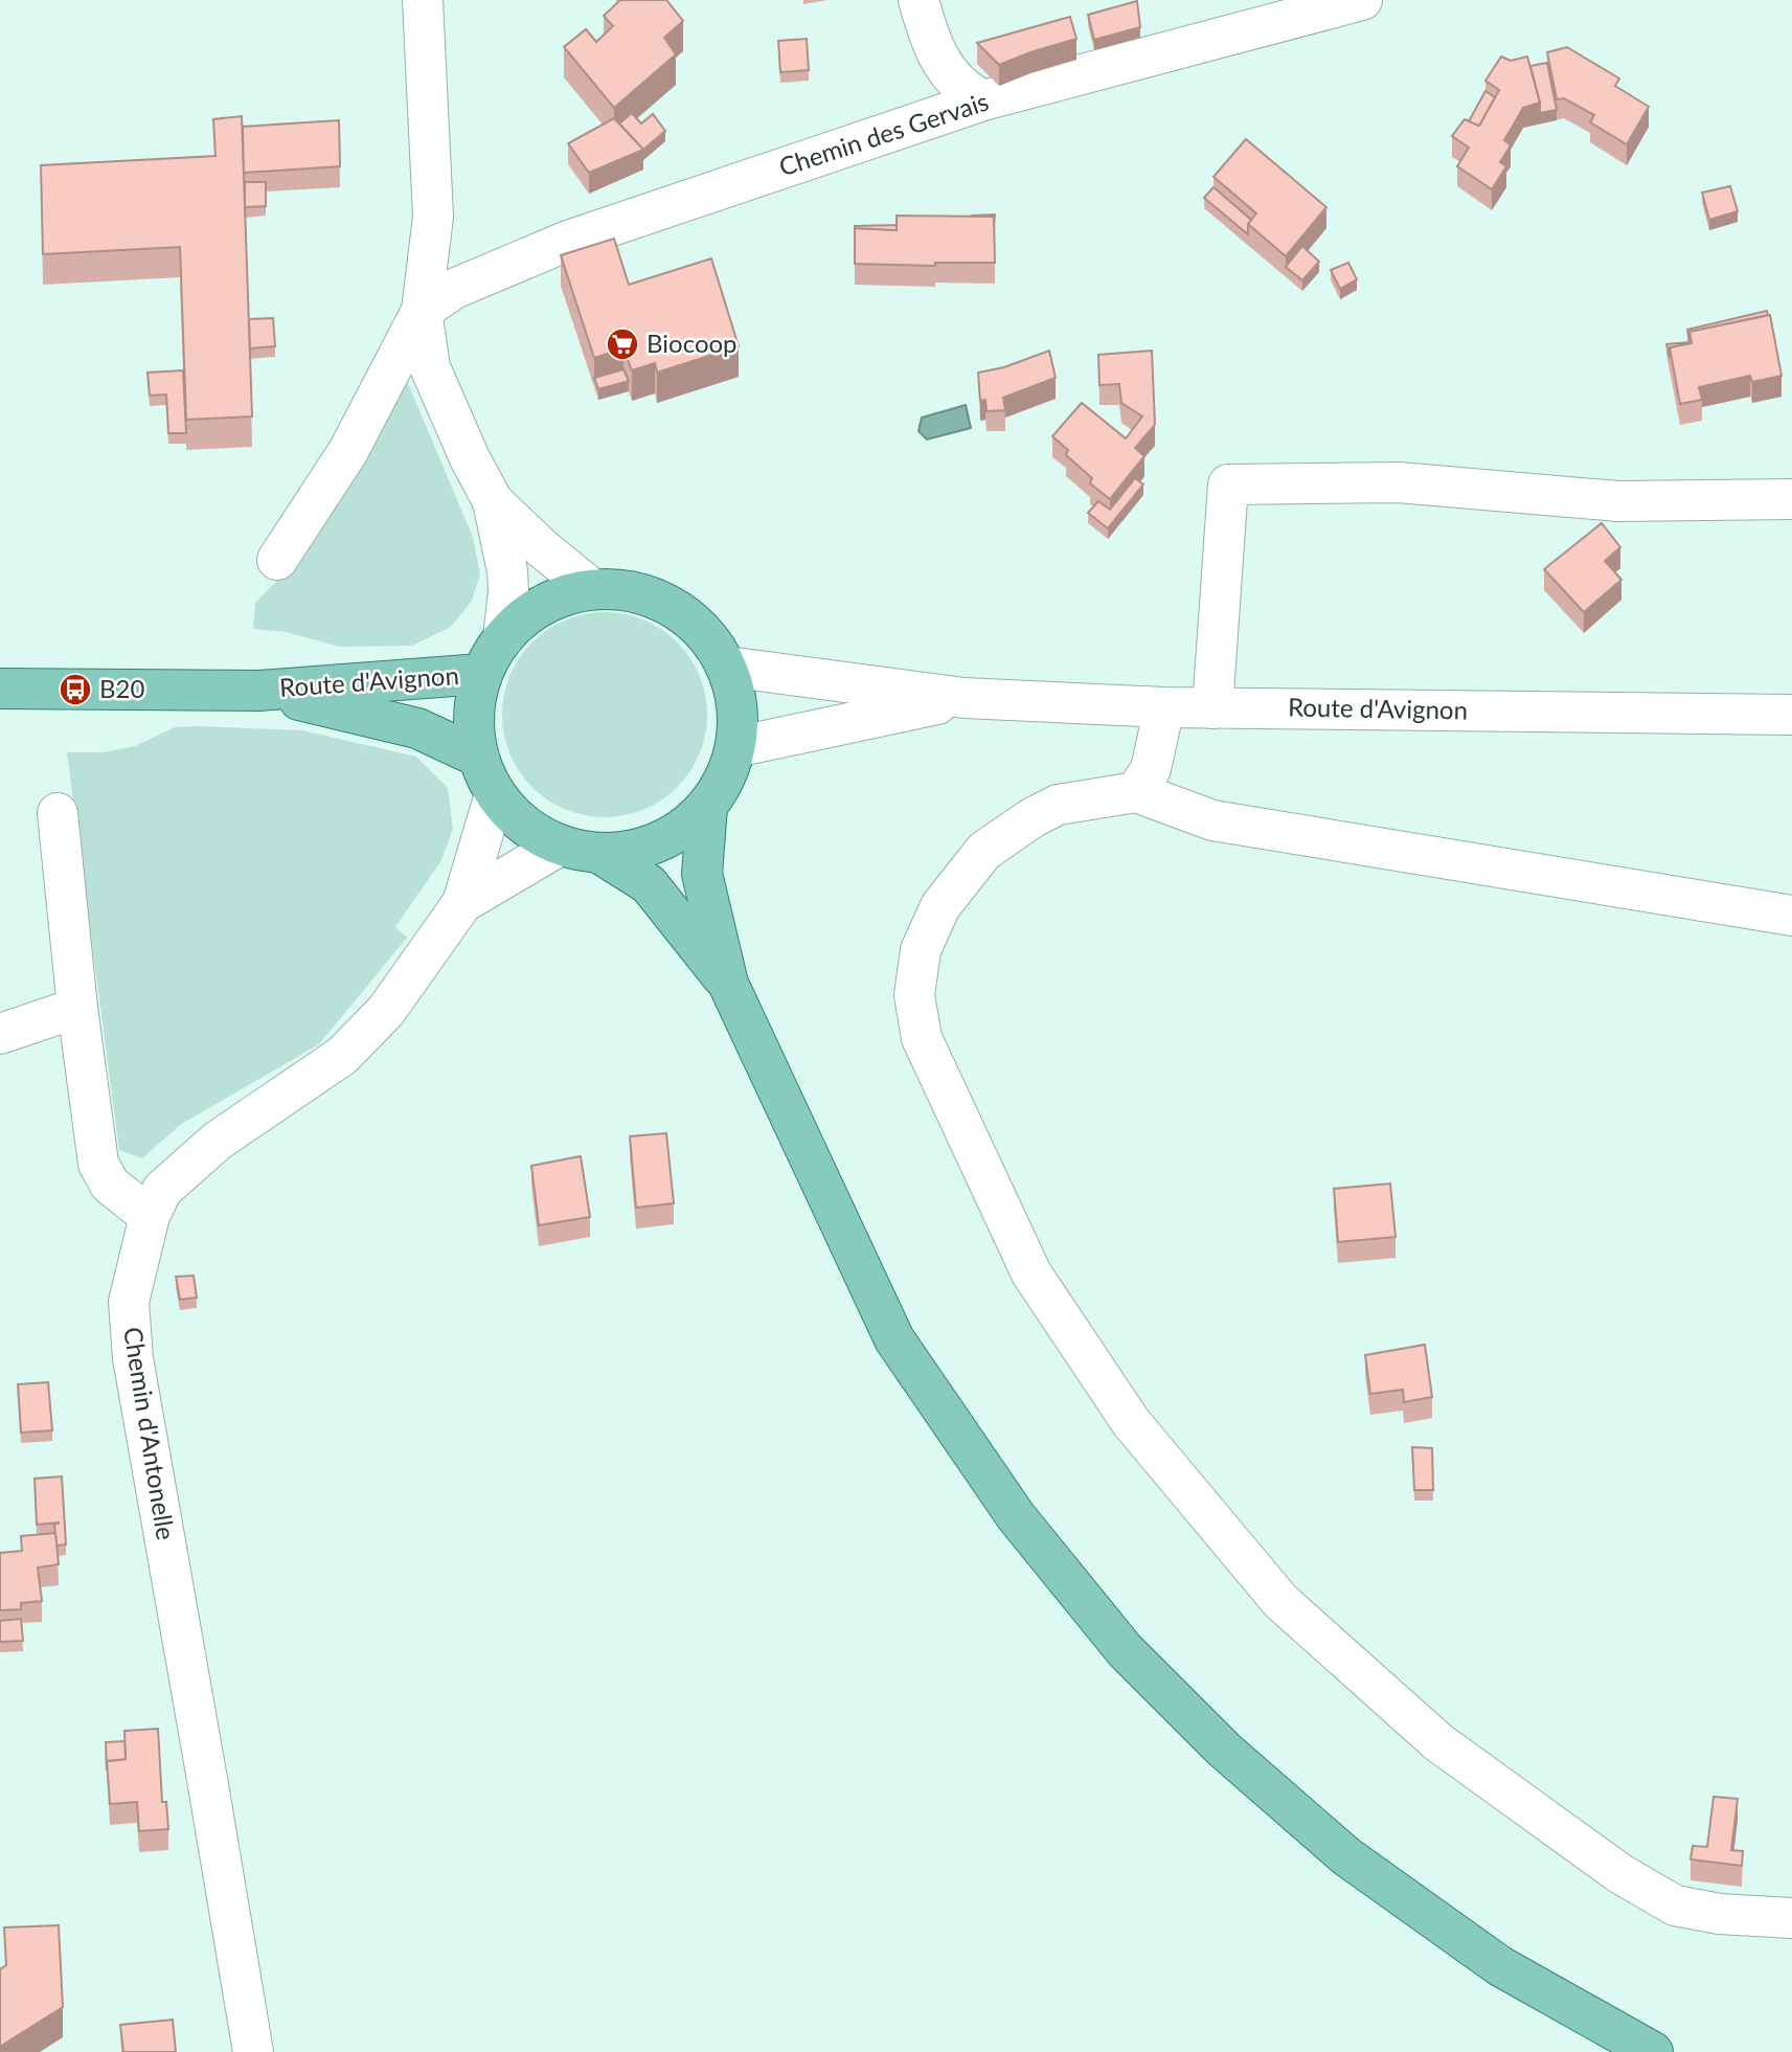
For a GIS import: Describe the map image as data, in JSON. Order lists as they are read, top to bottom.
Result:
{
  "streets": {
    "main road": ["Route d'Avignon"],
    "street": ["Chemin des Gervais", "Chemin d'Antonelle"]
  },
  "places": {
    "supermarket": ["Biocoop"],
    "bus stop": ["B20"]
  }
}
